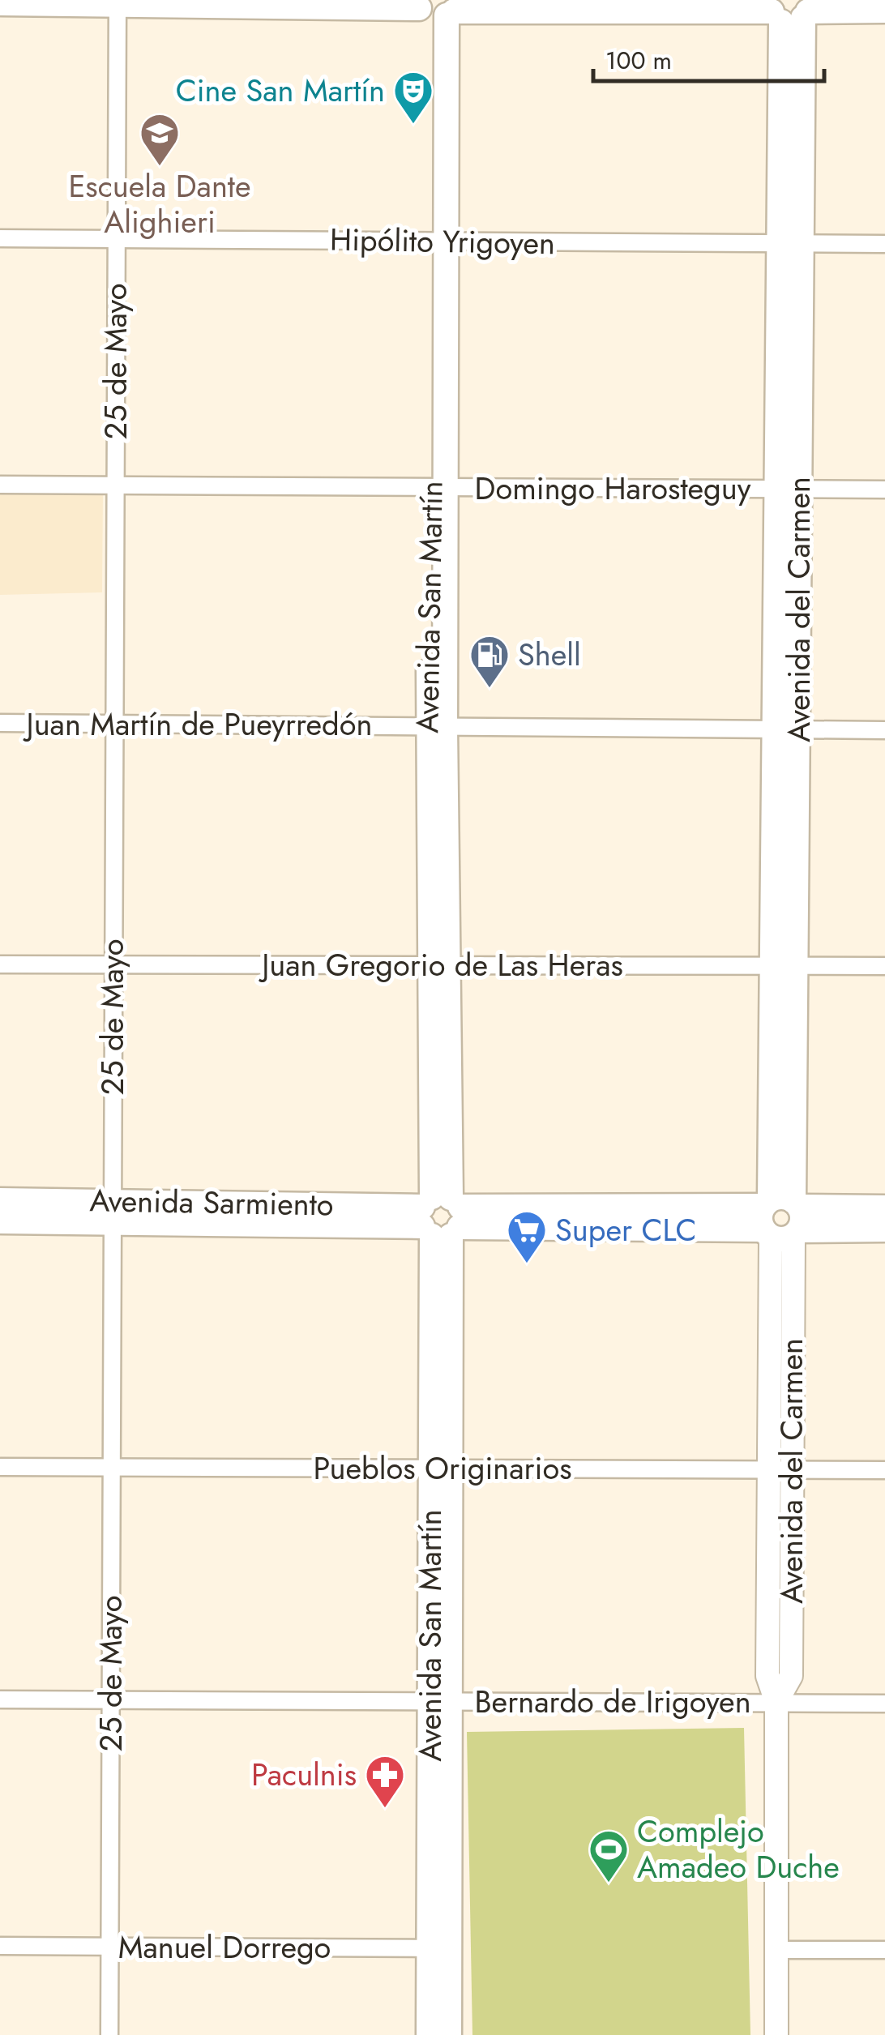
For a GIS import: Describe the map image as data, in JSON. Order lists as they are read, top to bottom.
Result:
{
  "streets": {
    "main road": ["Avenida San Martín", "Avenida del Carmen", "Avenida Sarmiento"],
    "street": [
      "Hipólito Yrigoyen",
      "25 de Mayo",
      "Domingo Harosteguy",
      "Juan Martín de Pueyrredón",
      "Juan Gregorio de Las Heras",
      "Pueblos Originarios",
      "Bernardo de Irigoyen",
      "Manuel Dorrego"
    ]
  },
  "crossings": [
    ["Hipólito Yrigoyen", "25 de Mayo"],
    ["Hipólito Yrigoyen", "Avenida San Martín"],
    ["Hipólito Yrigoyen", "Avenida del Carmen"],
    ["25 de Mayo", "Domingo Harosteguy"],
    ["25 de Mayo", "Juan Martín de Pueyrredón"],
    ["25 de Mayo", "Juan Gregorio de Las Heras"],
    ["25 de Mayo", "Avenida Sarmiento"],
    ["25 de Mayo", "Pueblos Originarios"],
    ["25 de Mayo", "Bernardo de Irigoyen"],
    ["25 de Mayo", "Manuel Dorrego"],
    ["Domingo Harosteguy", "Avenida San Martín"],
    ["Domingo Harosteguy", "Avenida del Carmen"],
    ["Avenida San Martín", "Juan Martín de Pueyrredón"],
    ["Avenida San Martín", "Juan Gregorio de Las Heras"],
    ["Avenida San Martín", "Avenida Sarmiento"],
    ["Avenida San Martín", "Pueblos Originarios"],
    ["Avenida San Martín", "Bernardo de Irigoyen"],
    ["Avenida San Martín", "Manuel Dorrego"],
    ["Avenida del Carmen", "Juan Martín de Pueyrredón"],
    ["Avenida del Carmen", "Juan Gregorio de Las Heras"],
    ["Avenida del Carmen", "Avenida Sarmiento"],
    ["Avenida del Carmen", "Pueblos Originarios"],
    ["Avenida del Carmen", "Bernardo de Irigoyen"]
  ],
  "places": {
    "theatre": ["Cine San Martín"],
    "school or university": ["Escuela Dante Alighieri"],
    "fuel station": ["Shell"],
    "supermarket": ["Super CLC"],
    "pharmacy": ["Paculnis"],
    "sports": ["Complejo Amadeo Duche"]
  },
  "scale_bar": "100 m"
}
